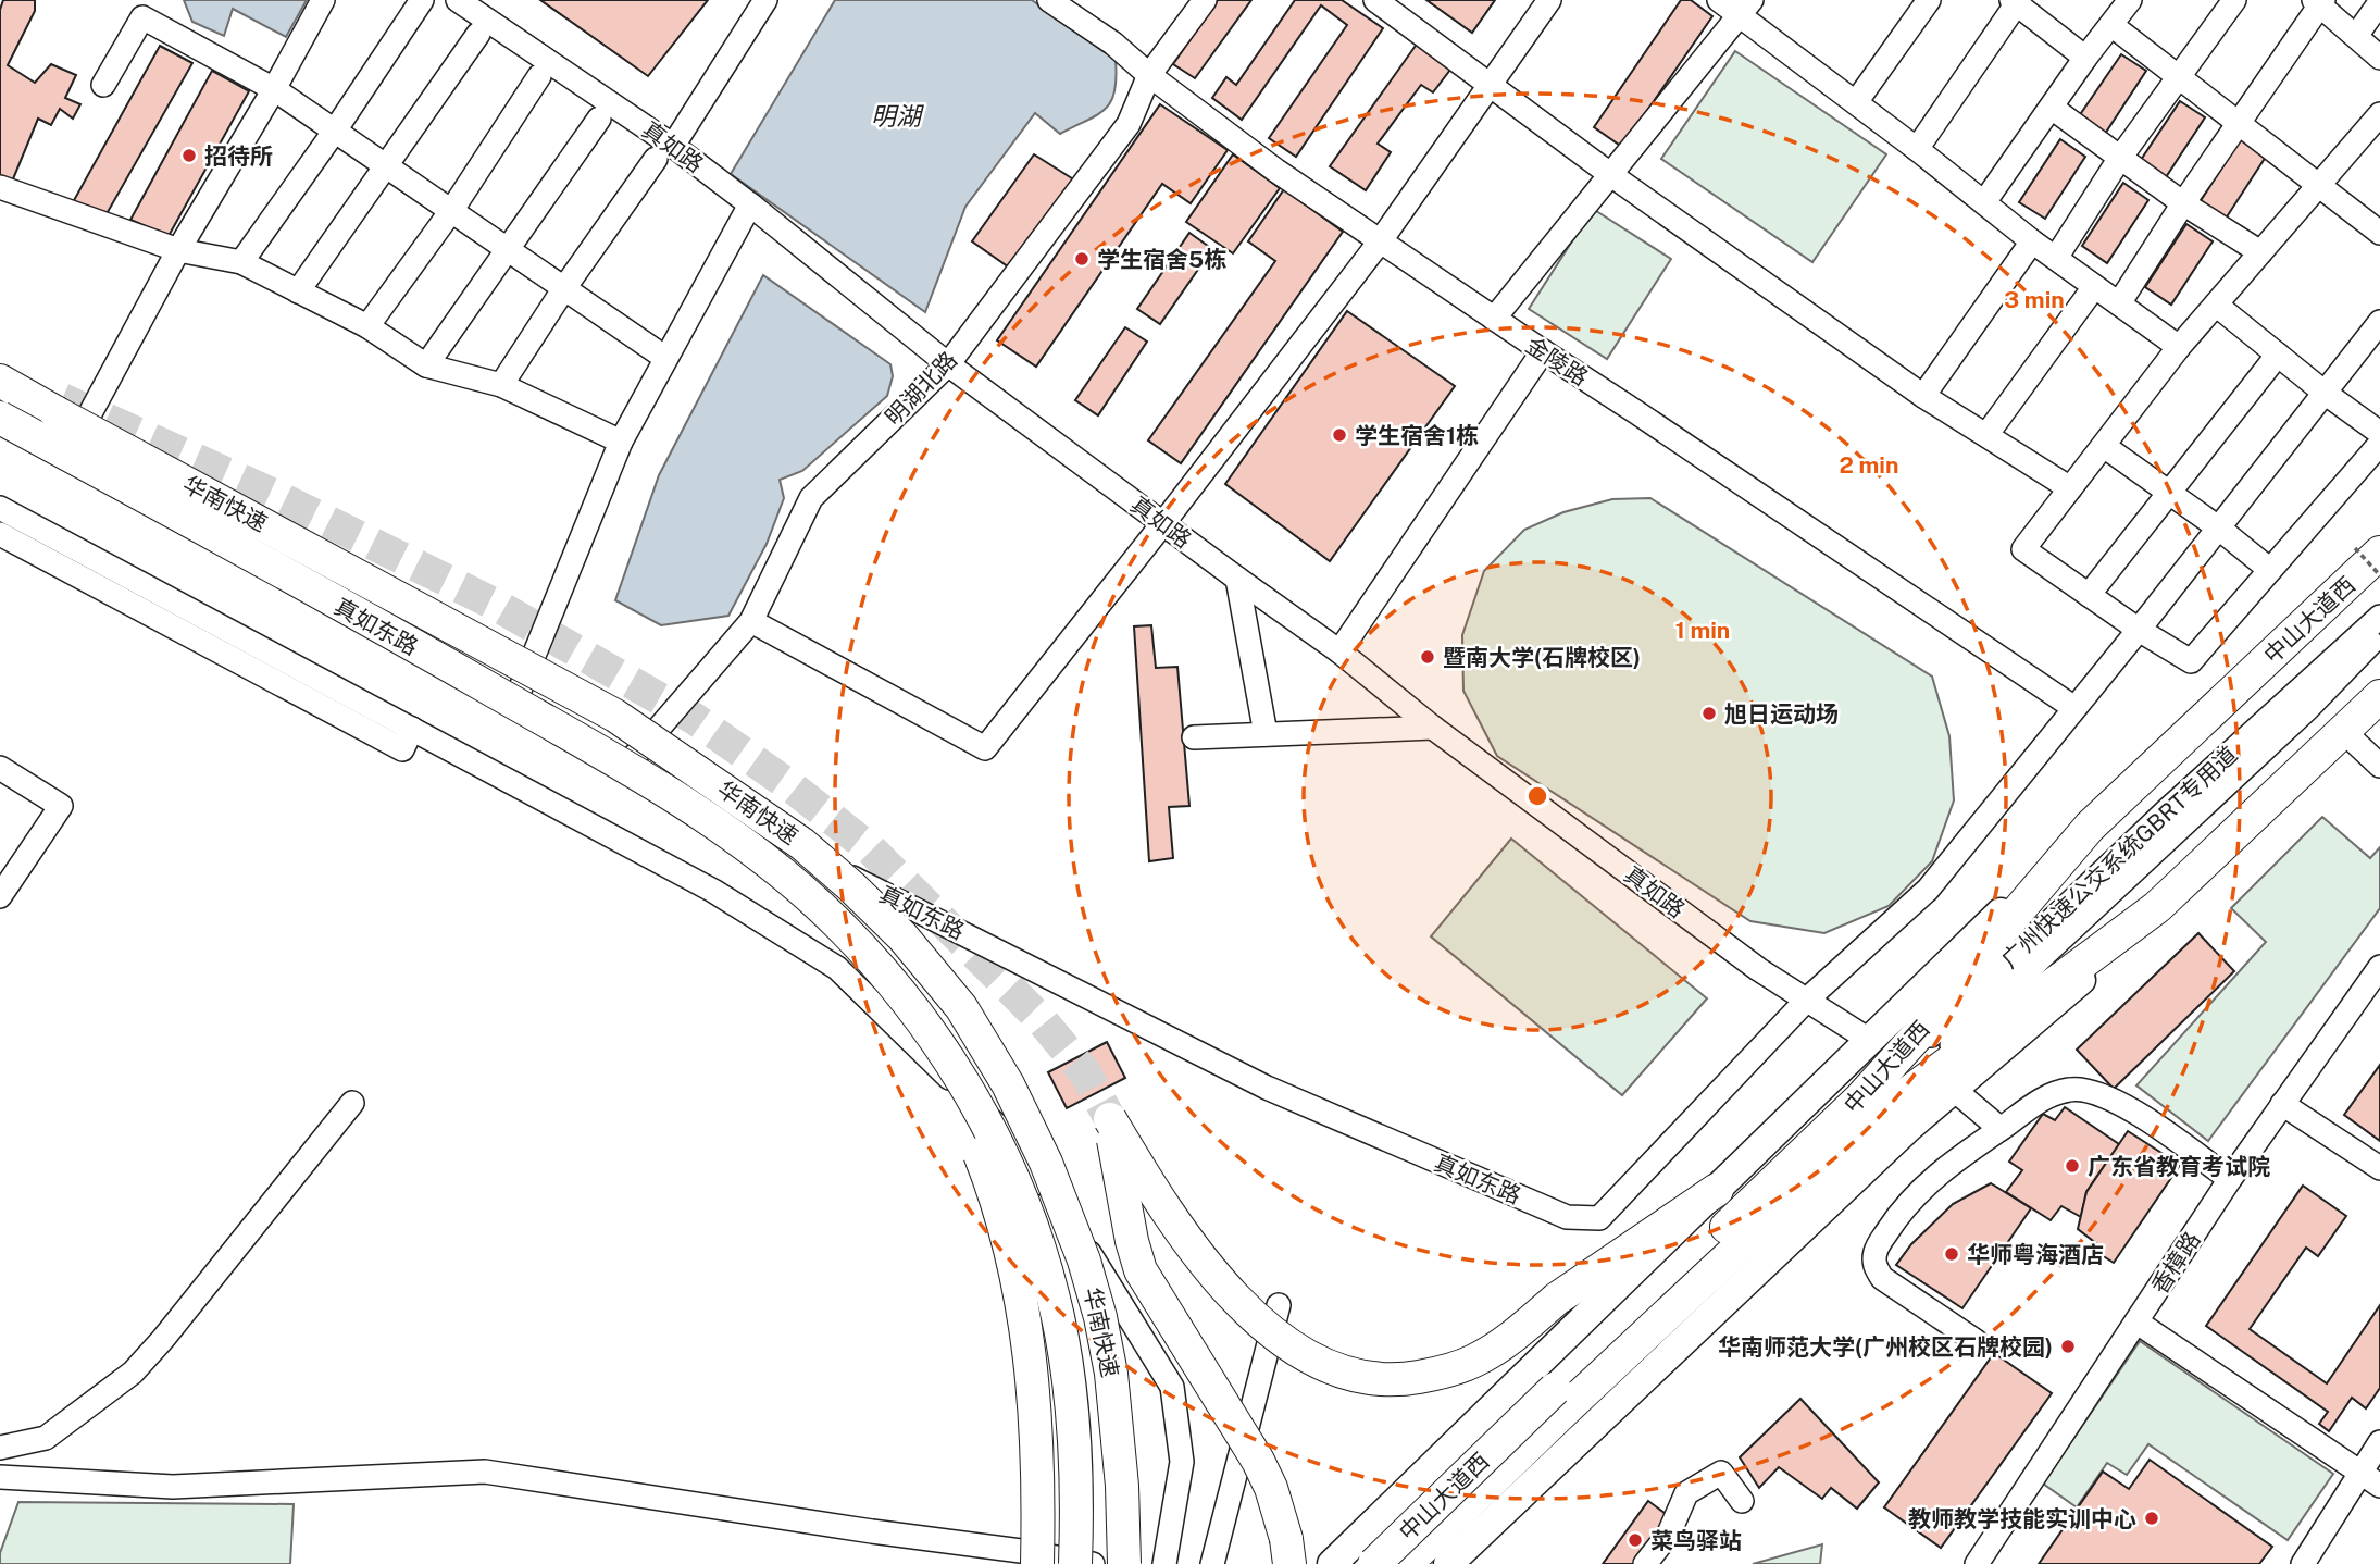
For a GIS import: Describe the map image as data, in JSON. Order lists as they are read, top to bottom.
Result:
{
  "streets": {
    "highway": ["华南快速", "中山大道西"],
    "street": [
      "真如路",
      "金陵路",
      "明湖北路",
      "真如东路",
      "广州快速公交系统GBRT专用道",
      "香樟路"
    ]
  },
  "crossings": [
    ["真如路", "明湖北路"],
    ["真如路", "真如东路"],
    ["金陵路", "明湖北路"],
    ["金陵路", "真如东路"],
    ["明湖北路", "真如东路"],
    ["华南快速", "真如东路"],
    ["中山大道西", "广州快速公交系统GBRT专用道"]
  ],
  "water": ["明湖"],
  "places": [
    "招待所",
    "学生宿舍5栋",
    "学生宿舍1栋",
    "暨南大学(石牌校区)",
    "旭日运动场",
    "广东省教育考试院",
    "华师粤海酒店",
    "华南师范大学(广州校区石牌校园)",
    "教师教学技能实训中心",
    "菜鸟驿站"
  ],
  "rings": ["3 min", "2 min", "1 min"]
}
